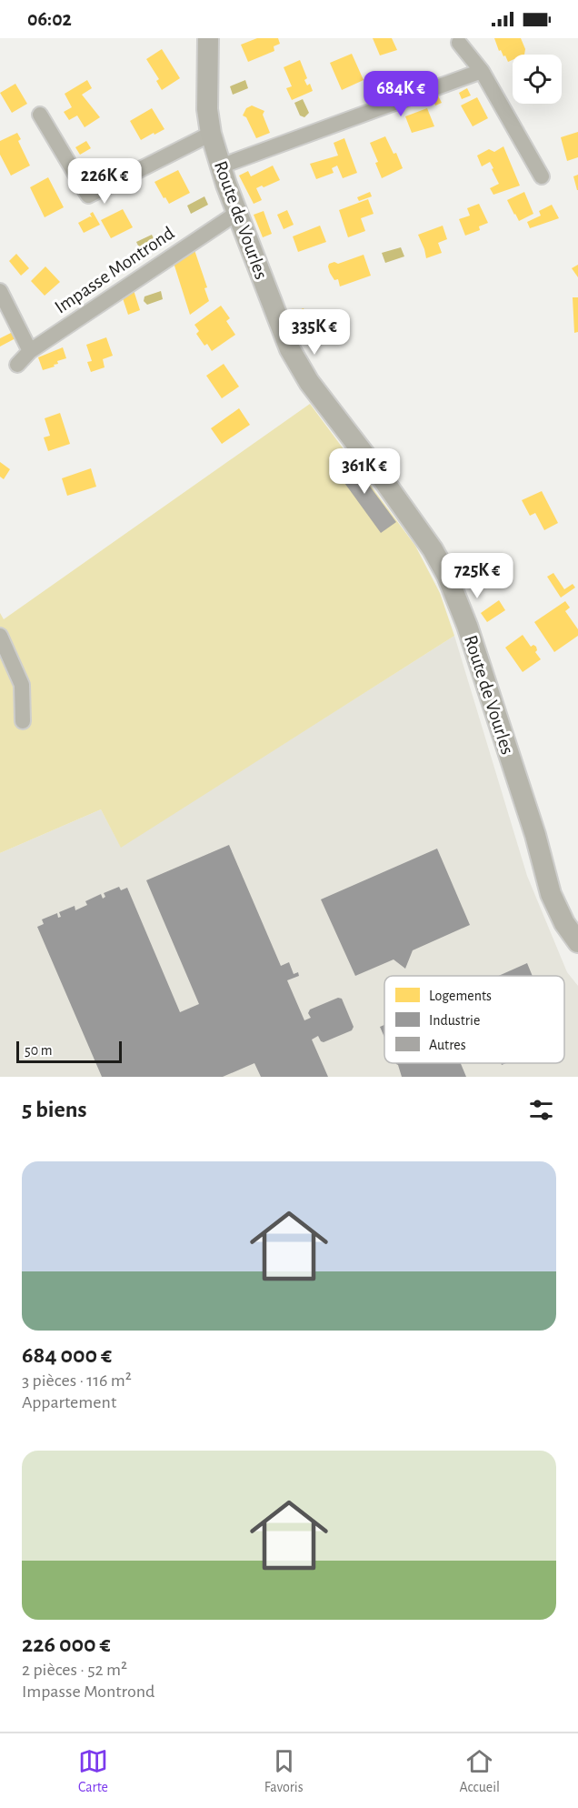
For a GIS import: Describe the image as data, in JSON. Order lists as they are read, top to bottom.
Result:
{
  "streets": {
    "street": ["Route de Vourles", "Impasse Montrond"]
  },
  "crossings": [
    ["Route de Vourles", "Impasse Montrond"]
  ],
  "legend": ["Logements", "Industrie", "Autres"],
  "scale_bar": "50 m",
  "page": {
    "status": "06:02",
    "price": [
      "684K €",
      "226K €",
      "335K €",
      "361K €",
      "725K €"
    ],
    "scale": "50 m",
    "heading": "5 biens",
    "list": [
      {
        "name": "684 000 €",
        "note": "3 pièces · 116 m² · Appartement"
      },
      {
        "name": "226 000 €",
        "note": "2 pièces · 52 m² · Impasse Montrond"
      }
    ],
    "tabs": ["Carte", "Favoris", "Accueil"]
  }
}
